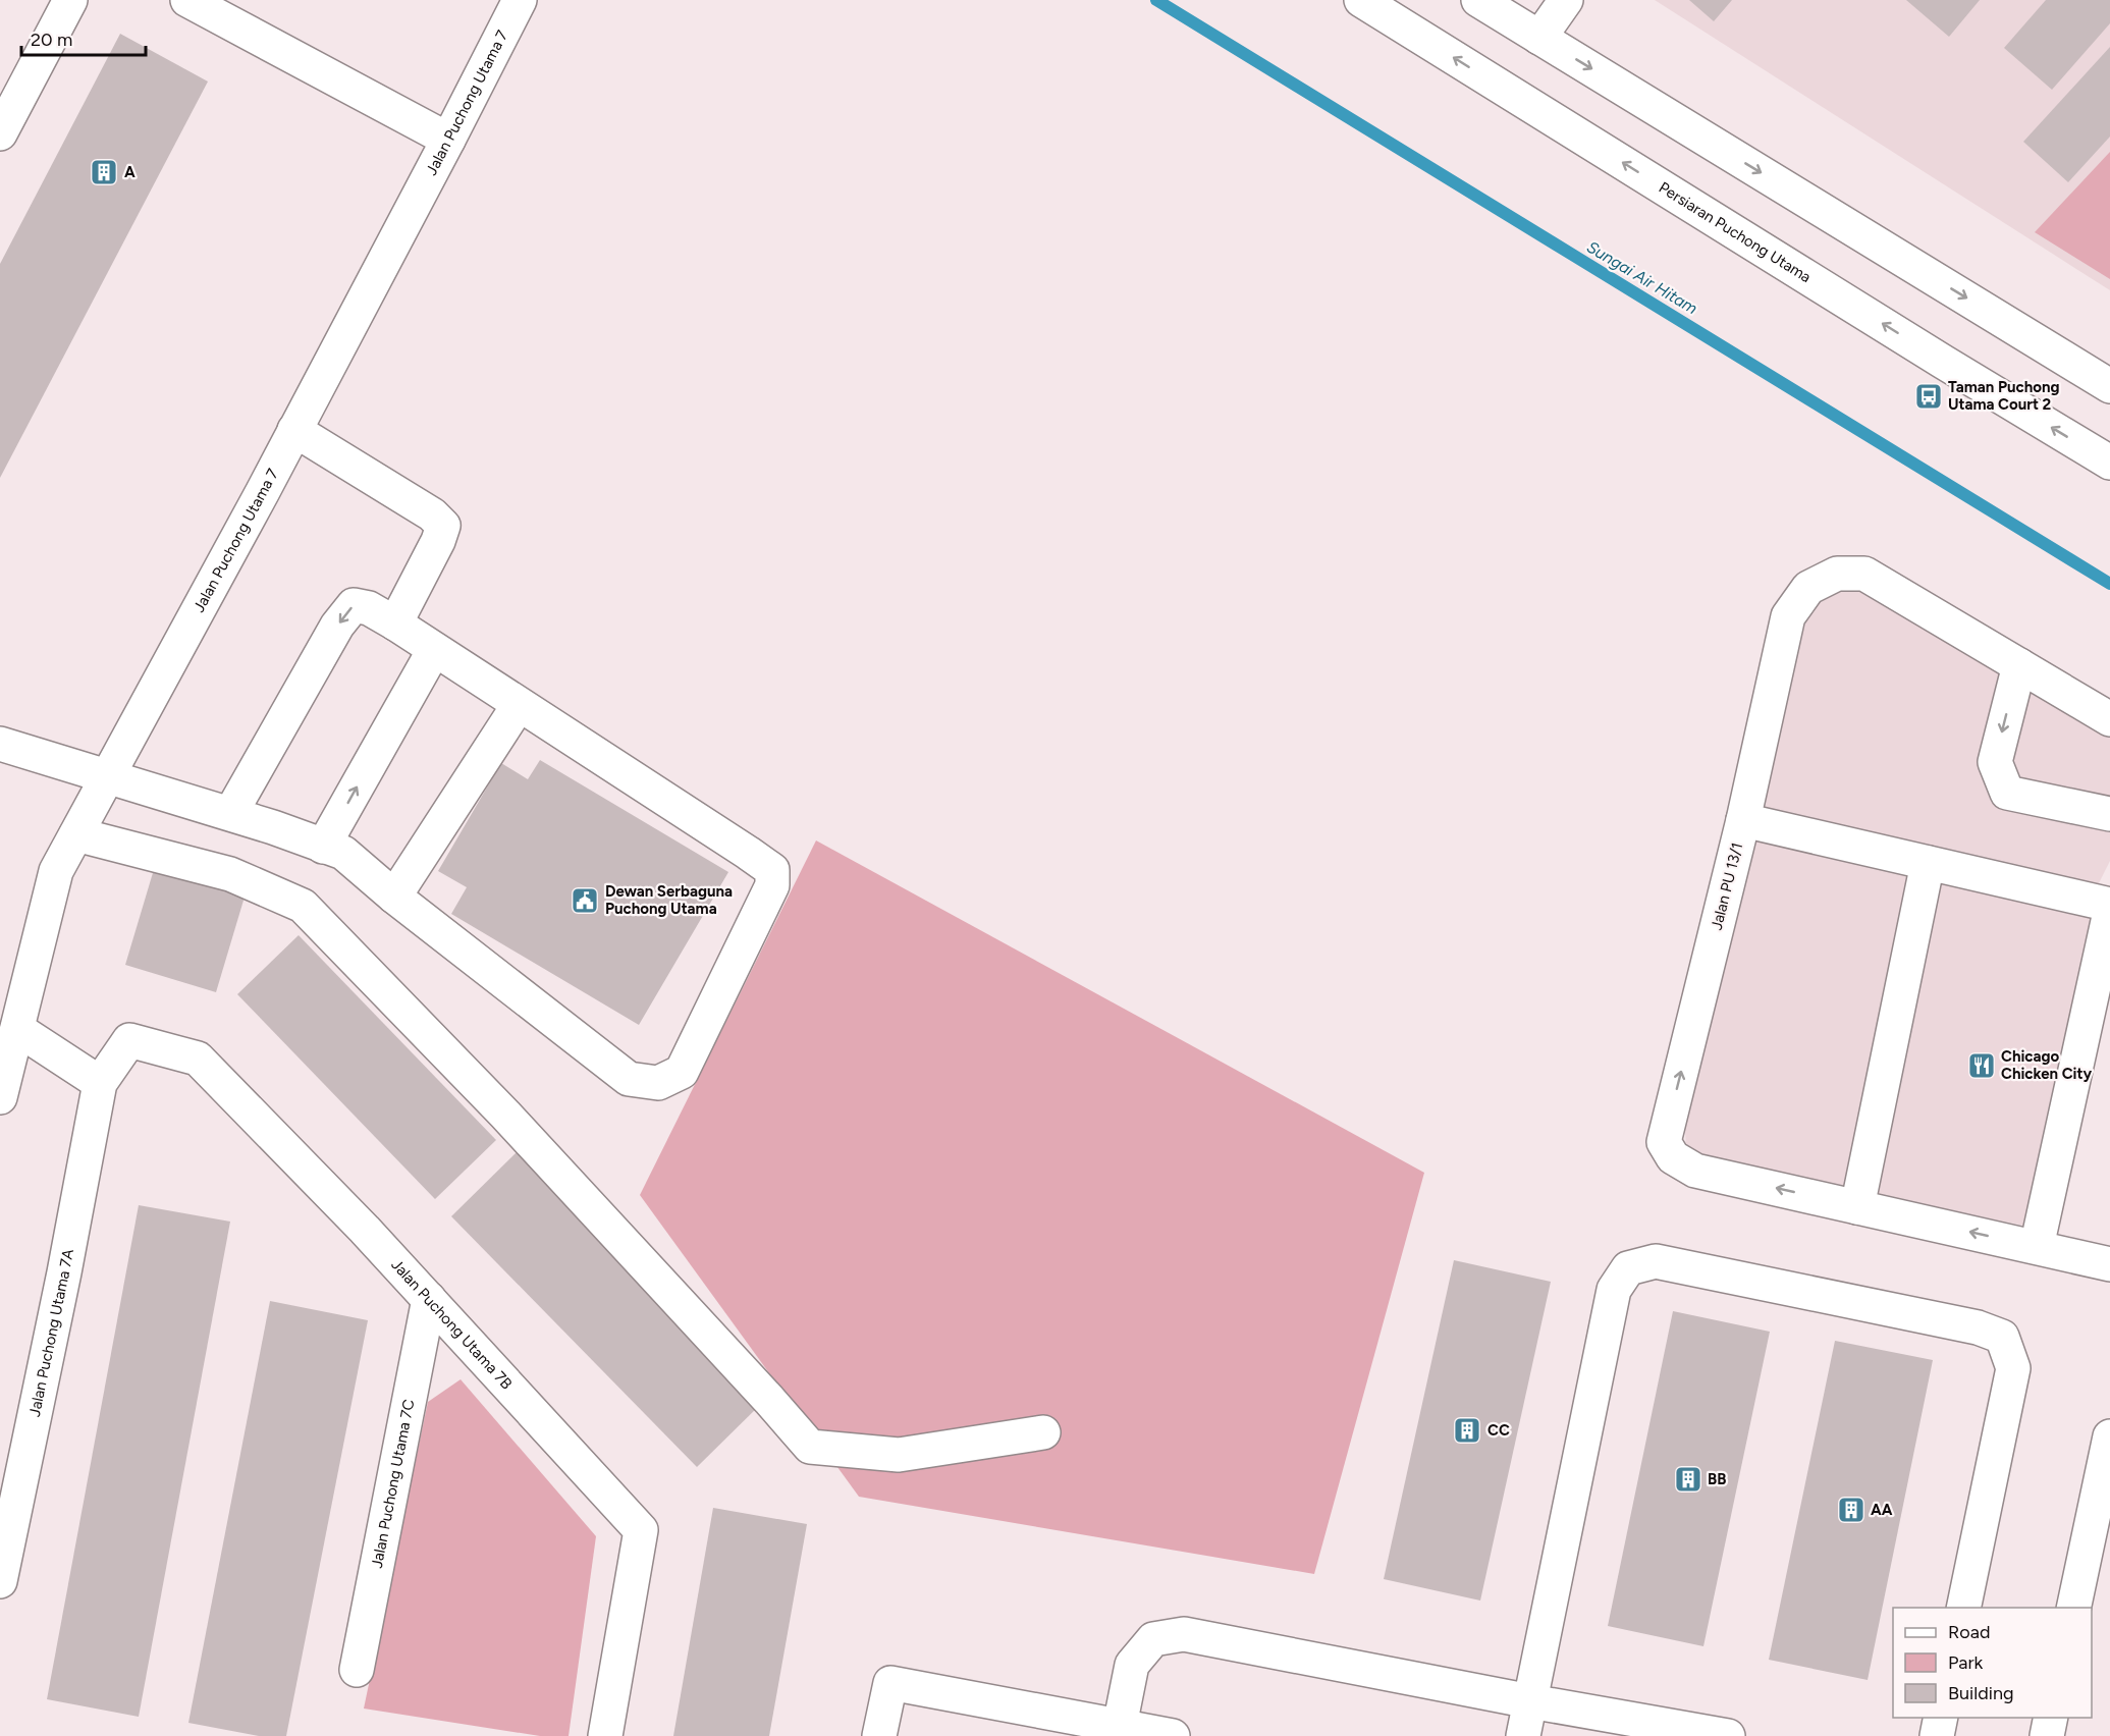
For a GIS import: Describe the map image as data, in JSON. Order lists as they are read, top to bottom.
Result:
{
  "streets": {
    "street": [
      "Jalan Puchong Utama 7",
      "Persiaran Puchong Utama",
      "Jalan PU 13/1",
      "Jalan Puchong Utama 7B",
      "Jalan Puchong Utama 7A",
      "Jalan Puchong Utama 7C"
    ]
  },
  "crossings": [
    ["Jalan Puchong Utama 7B", "Jalan Puchong Utama 7A"],
    ["Jalan Puchong Utama 7B", "Jalan Puchong Utama 7C"]
  ],
  "water": ["Sungai Air Hitam"],
  "places": {
    "building": [
      "A",
      "CC",
      "BB",
      "AA"
    ],
    "bus stop": ["Taman Puchong Utama Court 2"],
    "public building": ["Dewan Serbaguna Puchong Utama"],
    "restaurant": ["Chicago Chicken City"]
  },
  "legend": ["Road", "Park", "Building"],
  "scale_bar": "20 m"
}
